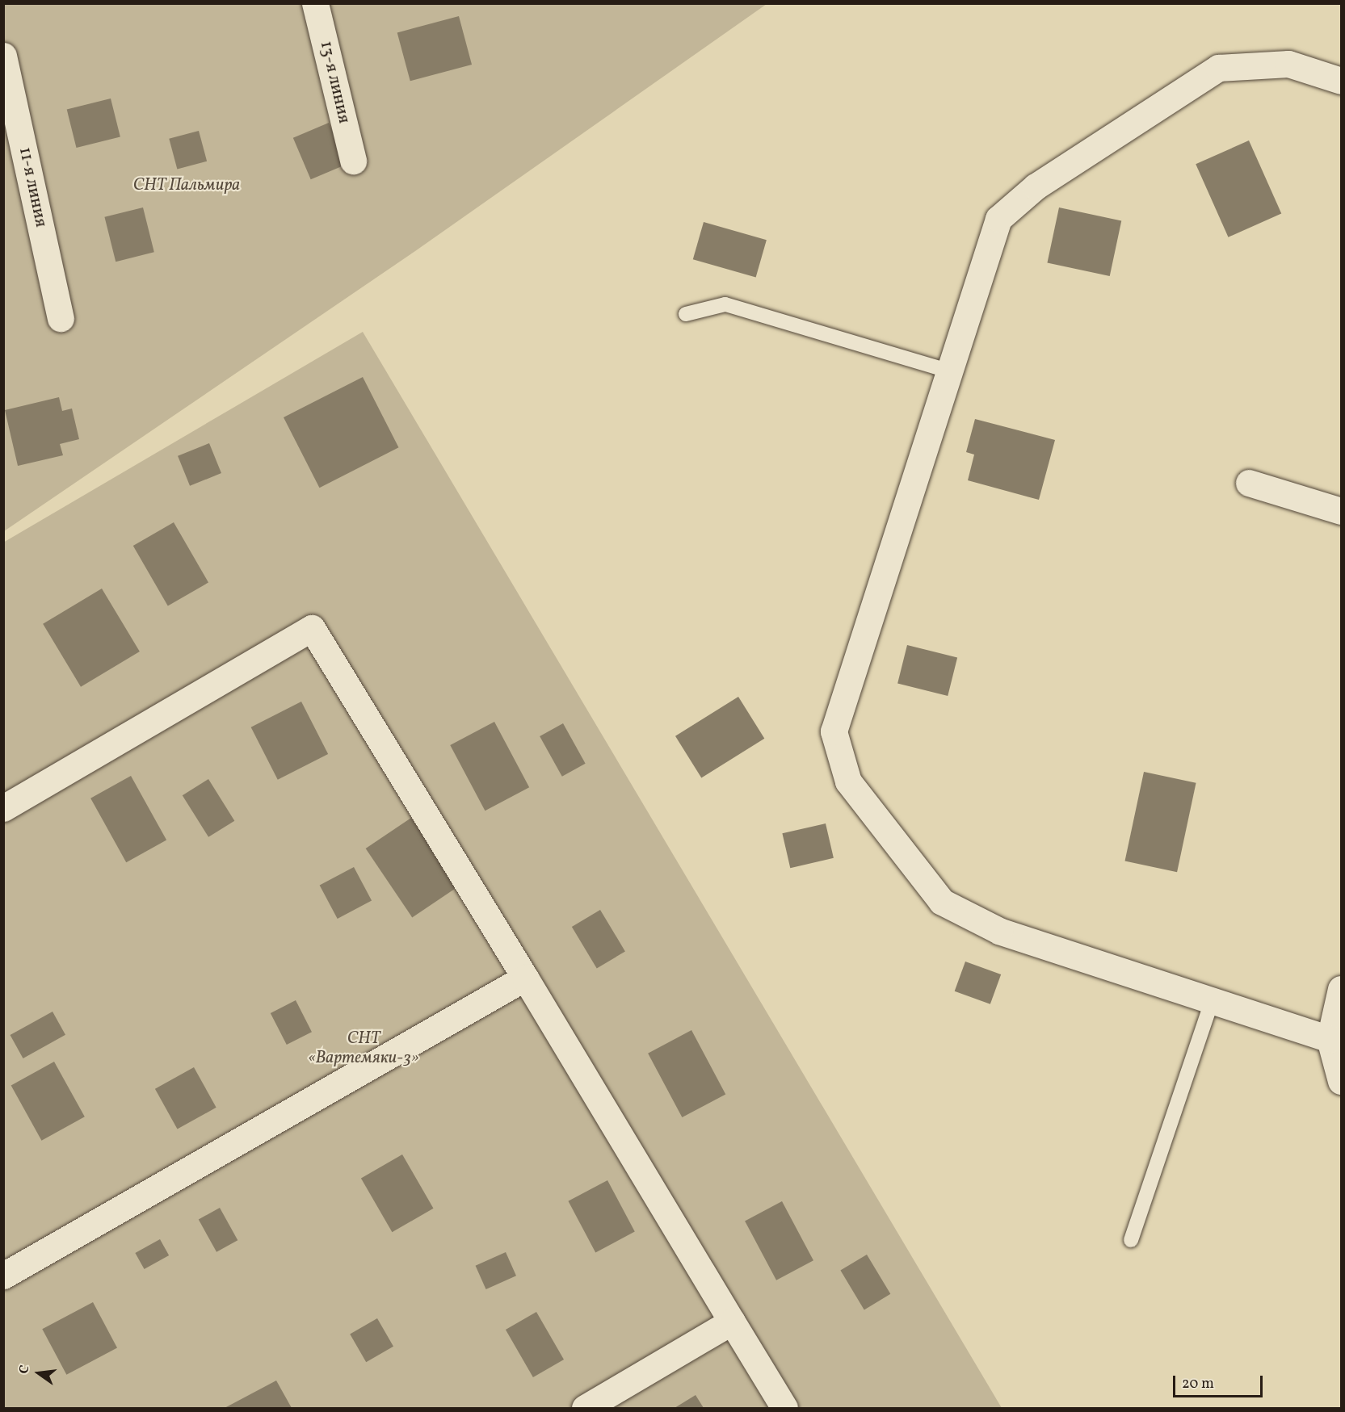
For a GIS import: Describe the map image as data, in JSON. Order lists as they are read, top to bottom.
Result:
{
  "streets": {
    "street": ["13-я линия", "11-я линия"]
  },
  "parks": ["СНТ Пальмира", "СНТ «Вартемяки-3»"],
  "scale_bar": "20 m",
  "north": "left"
}
